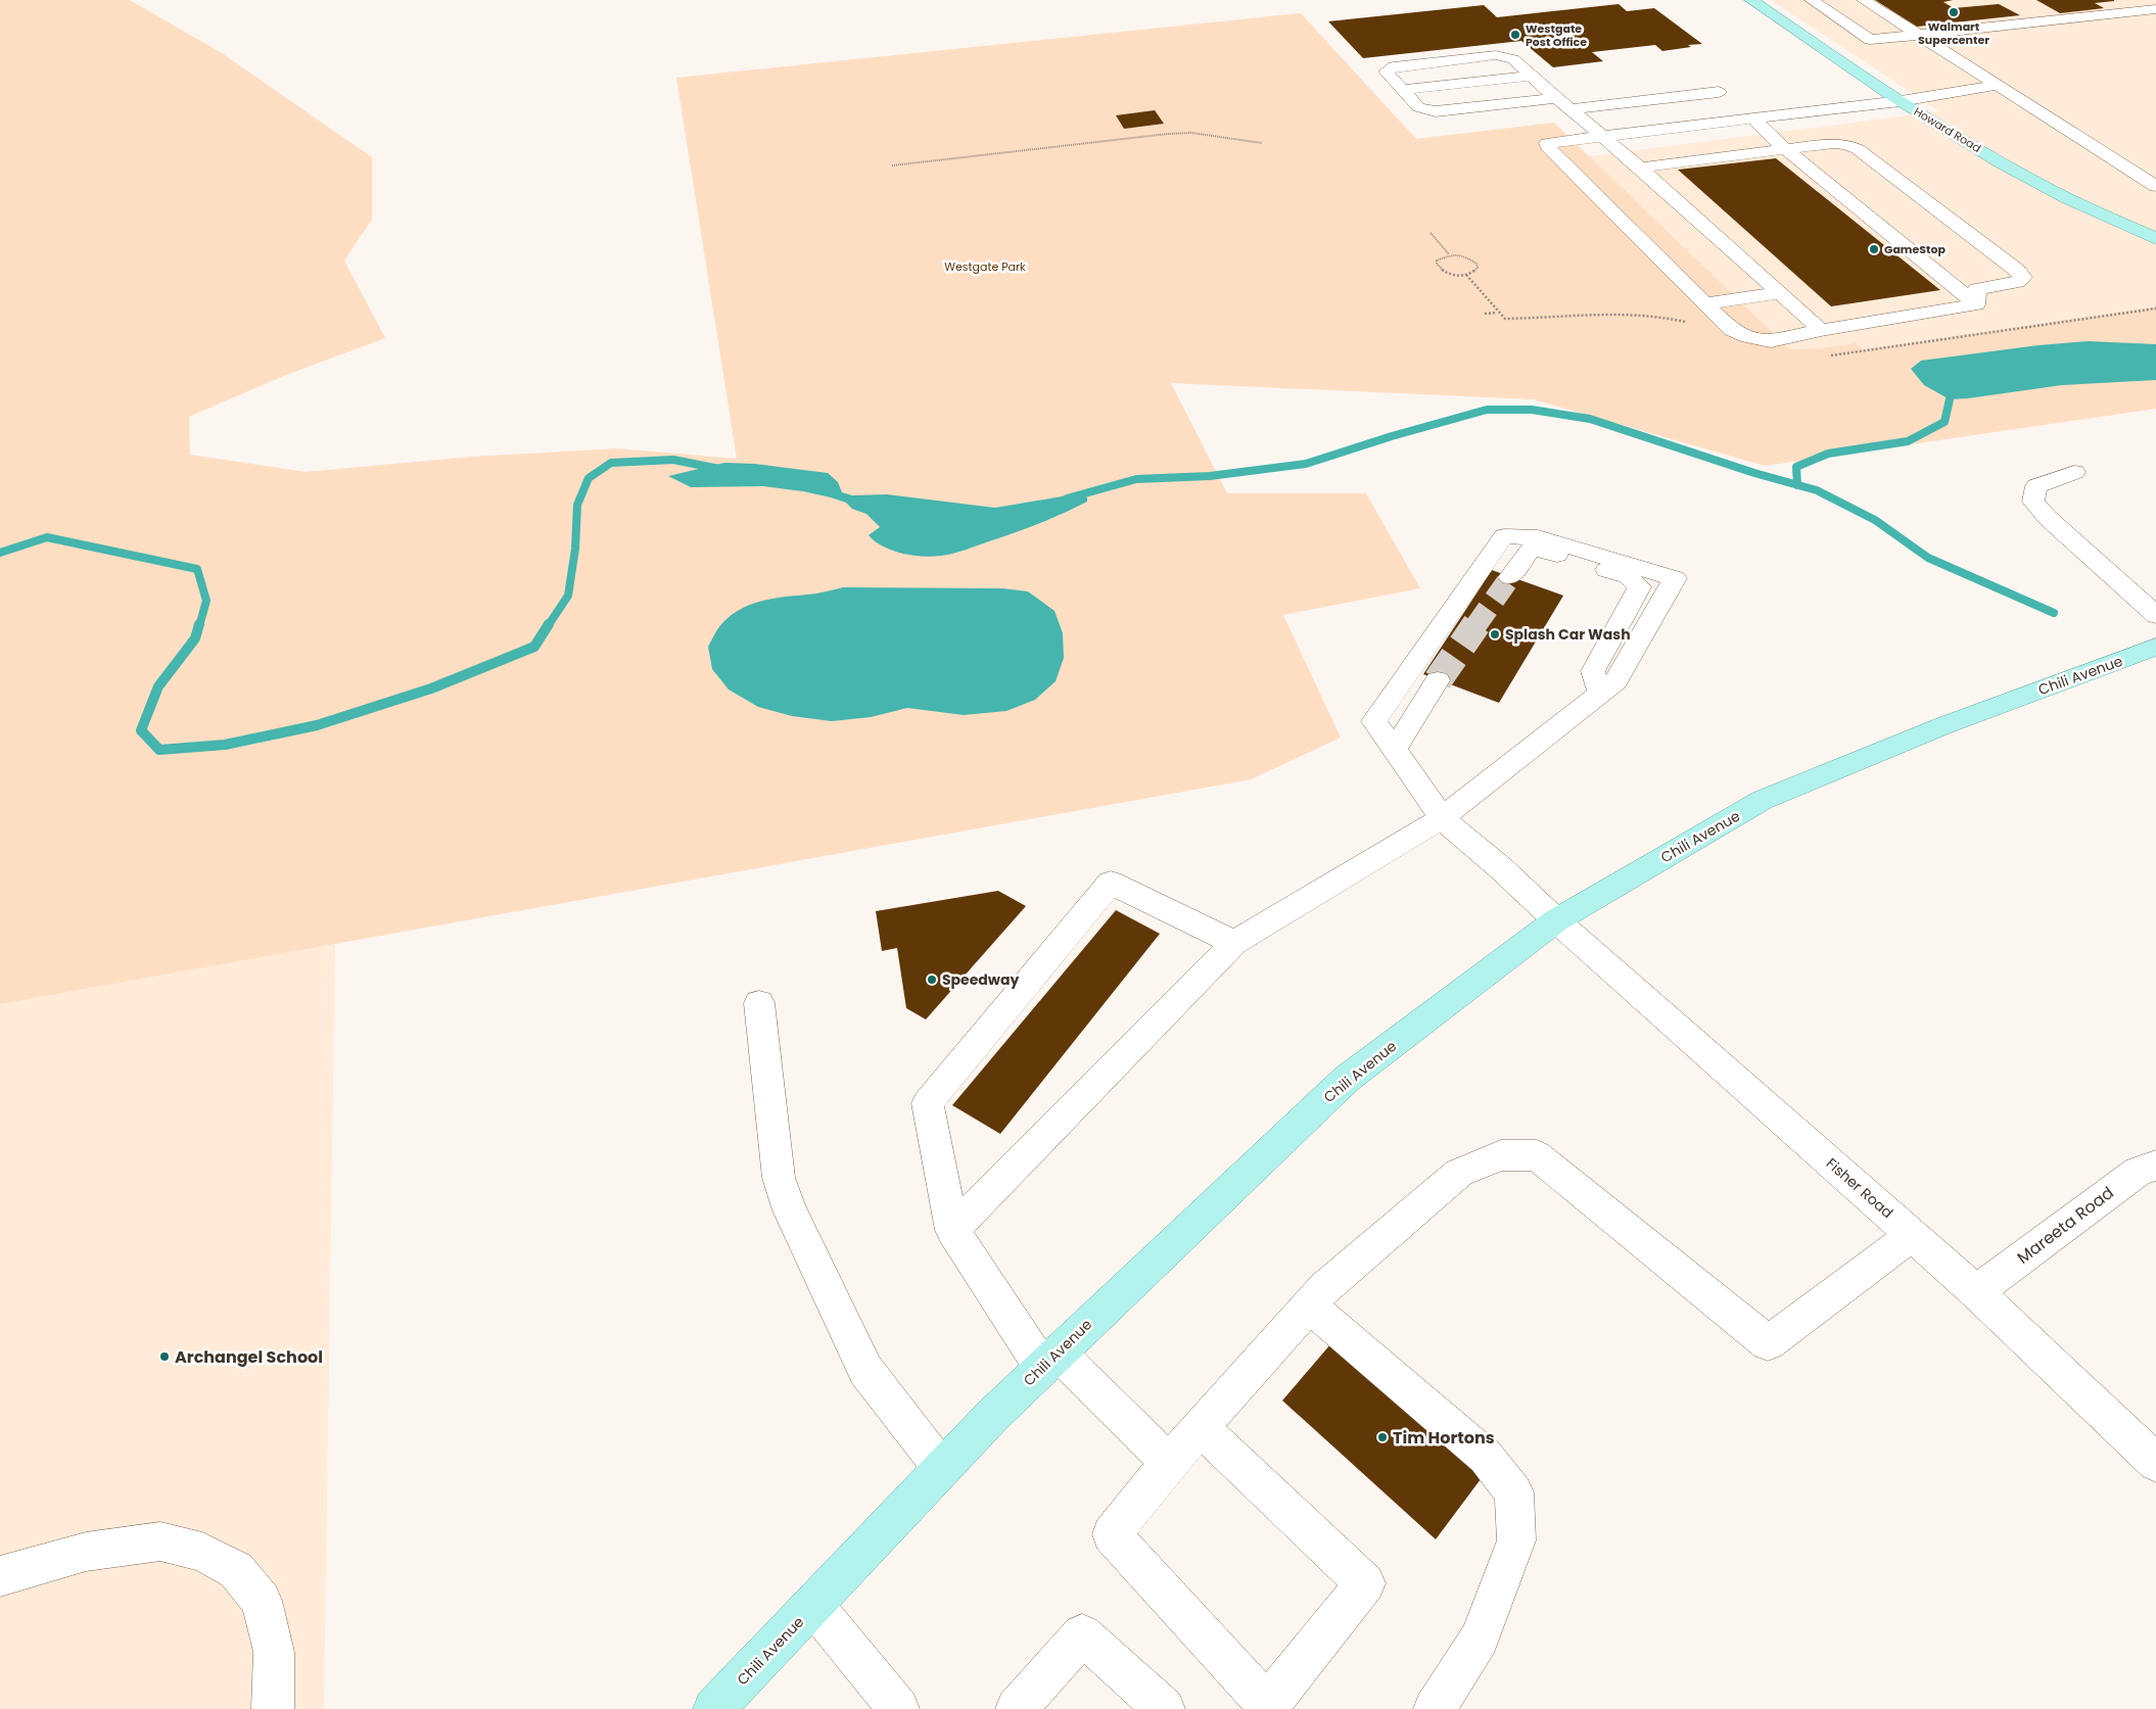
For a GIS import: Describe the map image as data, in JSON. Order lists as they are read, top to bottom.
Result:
{
  "streets": {
    "main road": ["Howard Road", "Chili Avenue"],
    "street": ["Fisher Road", "Mareeta Road"]
  },
  "crossings": [
    ["Chili Avenue", "Fisher Road"],
    ["Fisher Road", "Mareeta Road"]
  ],
  "parks": ["Westgate Park"],
  "places": [
    "Walmart Supercenter",
    "Westgate Post Office",
    "GameStop",
    "Splash Car Wash",
    "Speedway",
    "Archangel School",
    "Tim Hortons"
  ]
}
